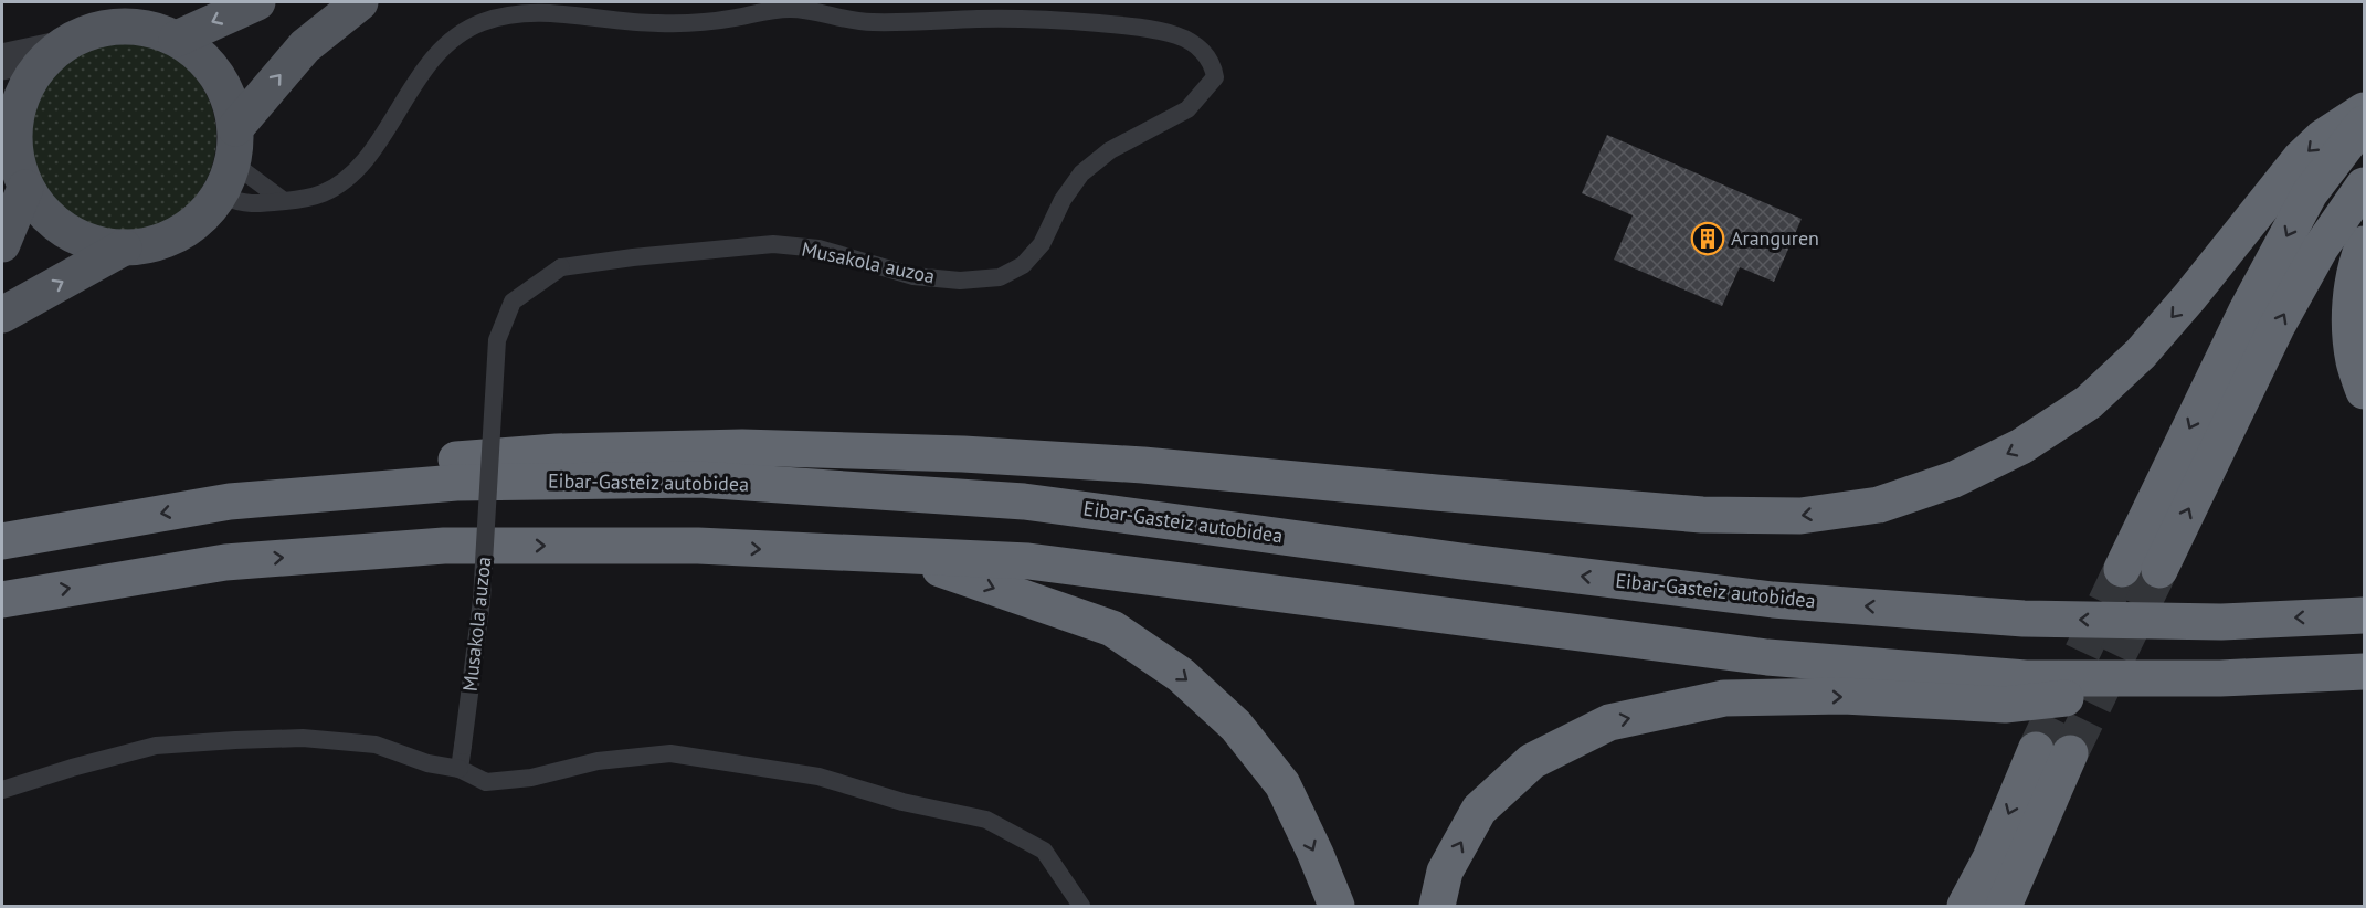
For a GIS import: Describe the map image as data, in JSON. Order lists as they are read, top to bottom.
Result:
{
  "streets": {
    "highway": ["Eibar-Gasteiz autobidea"],
    "lane": ["Musakola auzoa"]
  },
  "places": {
    "building": ["Aranguren"]
  }
}
